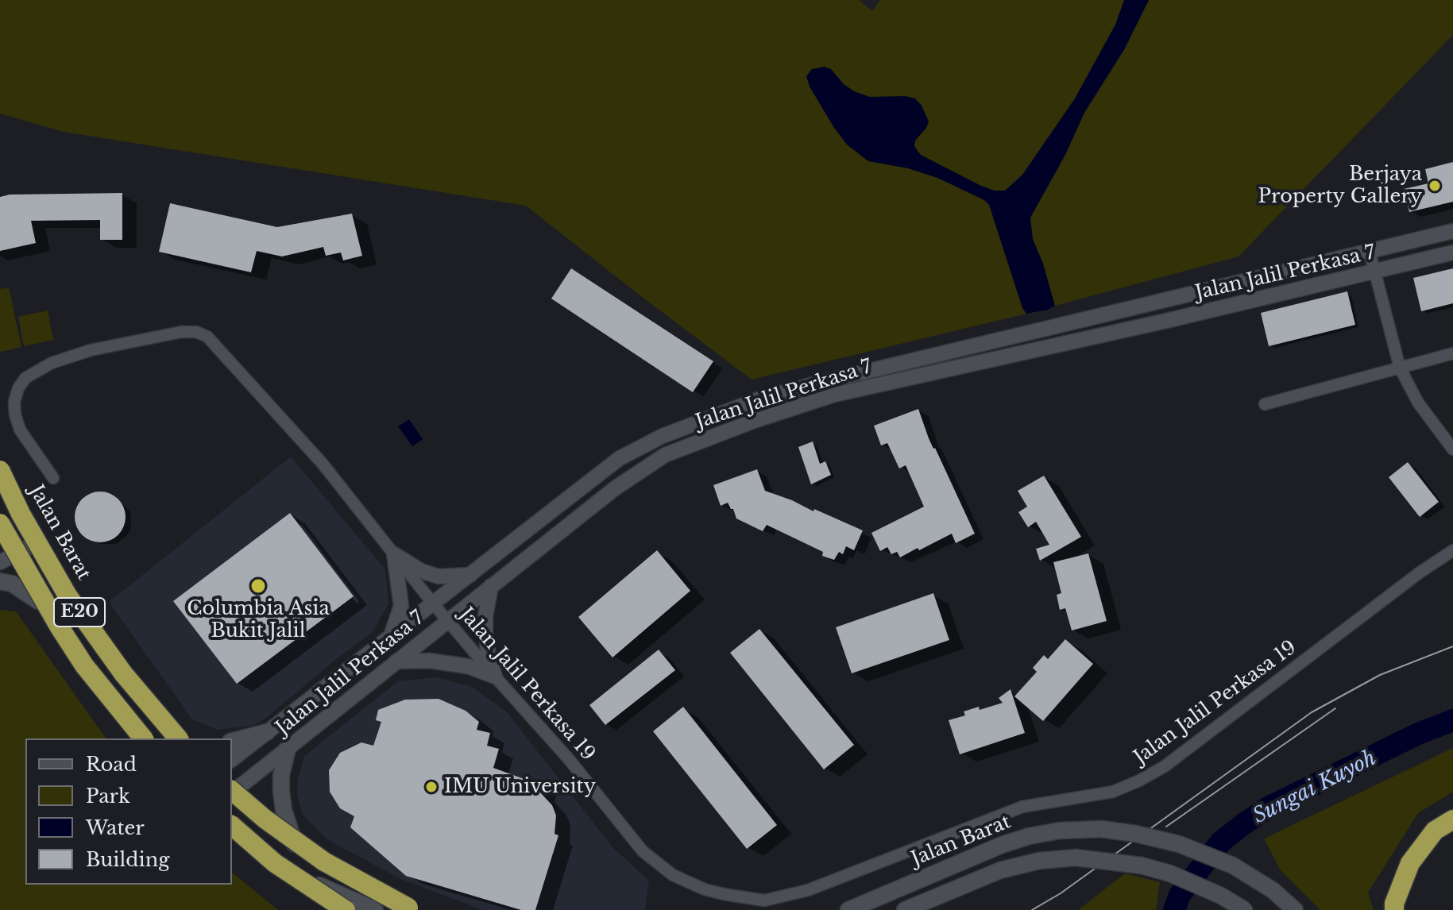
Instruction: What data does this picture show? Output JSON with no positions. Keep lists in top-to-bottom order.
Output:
{
  "streets": {
    "highway": ["E20"],
    "main road": ["Jalan Barat"],
    "street": ["Jalan Jalil Perkasa 7", "Jalan Jalil Perkasa 19"]
  },
  "crossings": [
    ["Jalan Jalil Perkasa 7", "Jalan Jalil Perkasa 19"]
  ],
  "water": ["Sungai Kuyoh"],
  "places": ["Berjaya Property Gallery", "Columbia Asia Bukit Jalil", "IMU University"],
  "legend": [
    "Road",
    "Park",
    "Water",
    "Building"
  ]
}
